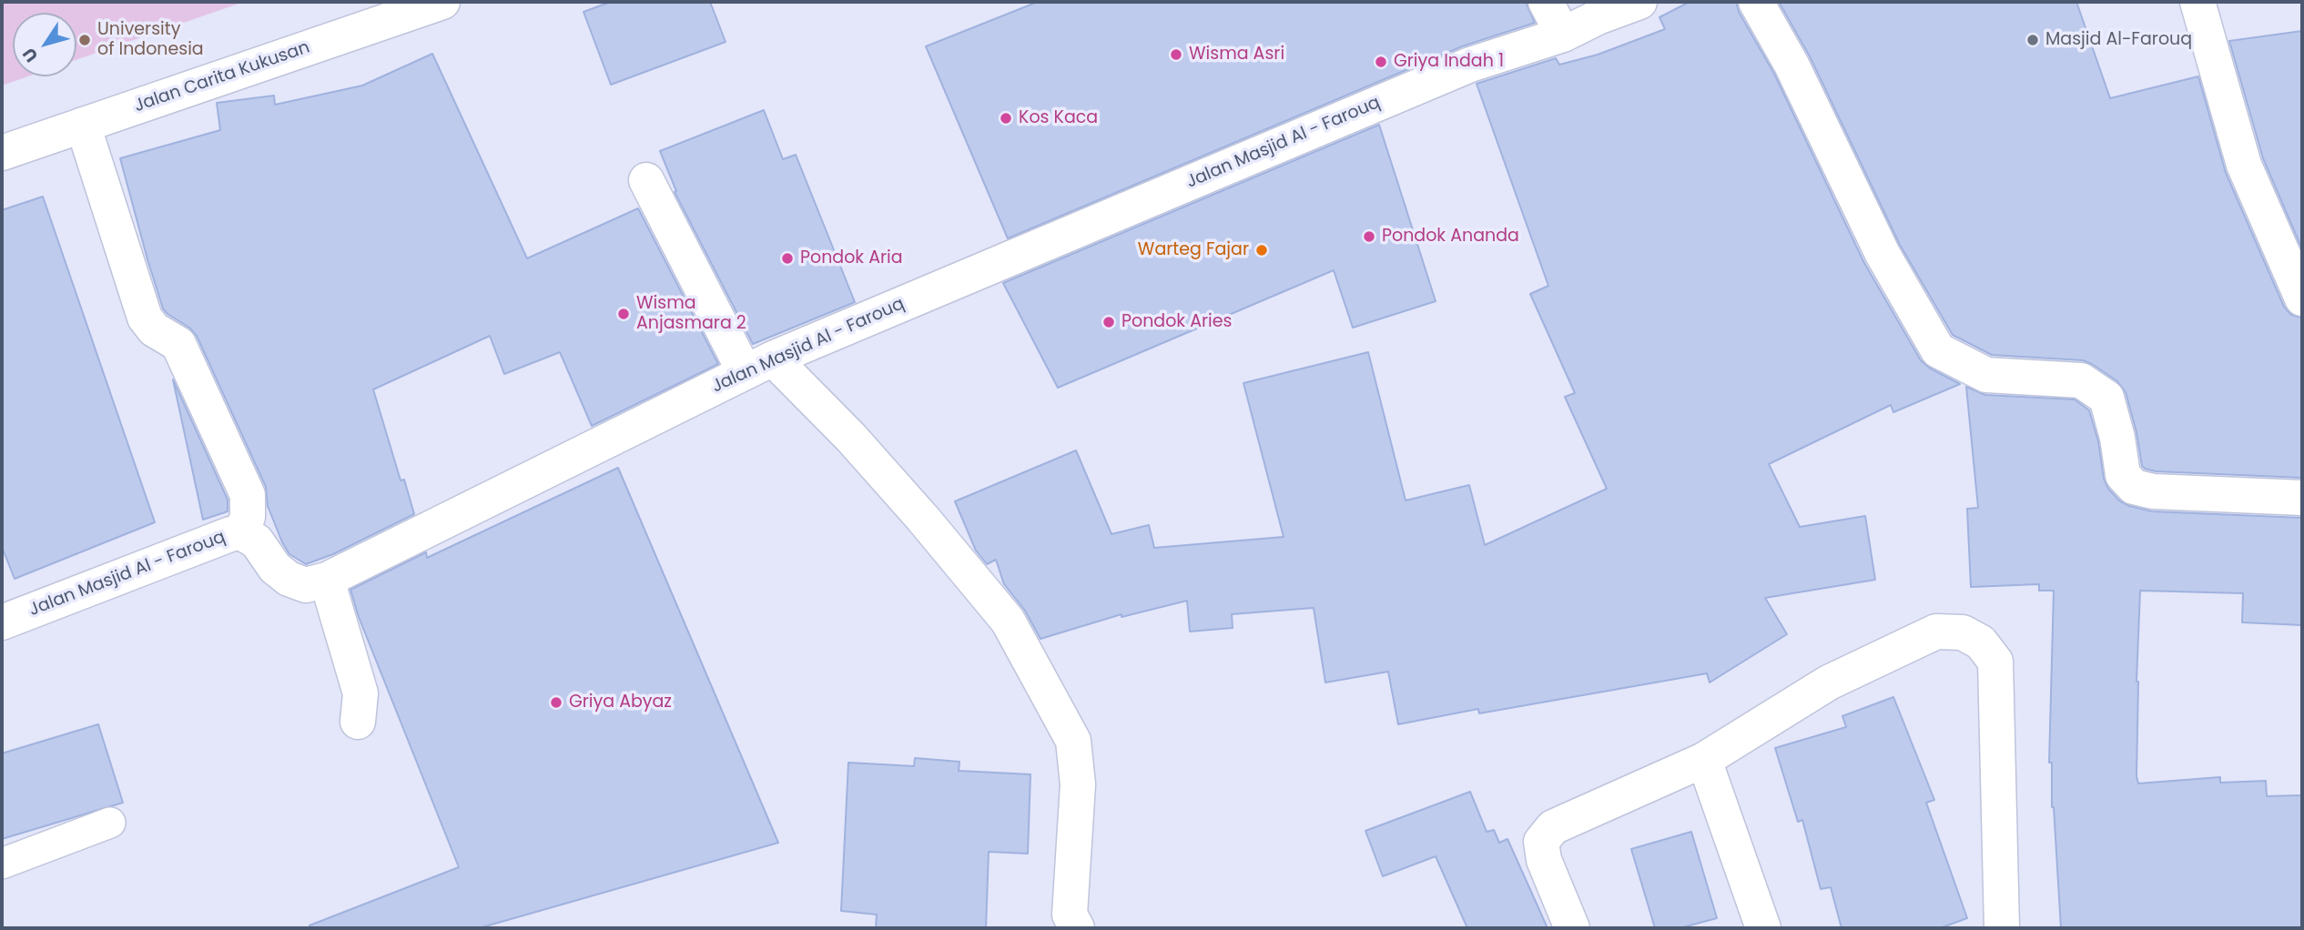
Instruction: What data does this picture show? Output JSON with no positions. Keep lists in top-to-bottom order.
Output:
{
  "streets": {
    "street": ["Jalan Carita Kukusan", "Jalan Masjid Al - Farouq"]
  },
  "places": [
    "University of Indonesia",
    "Masjid Al-Farouq",
    "Wisma Asri",
    "Griya Indah 1",
    "Kos Kaca",
    "Pondok Ananda",
    "Warteg Fajar",
    "Pondok Aria",
    "Wisma Anjasmara 2",
    "Pondok Aries",
    "Griya Abyaz"
  ],
  "north": "bottom left"
}
